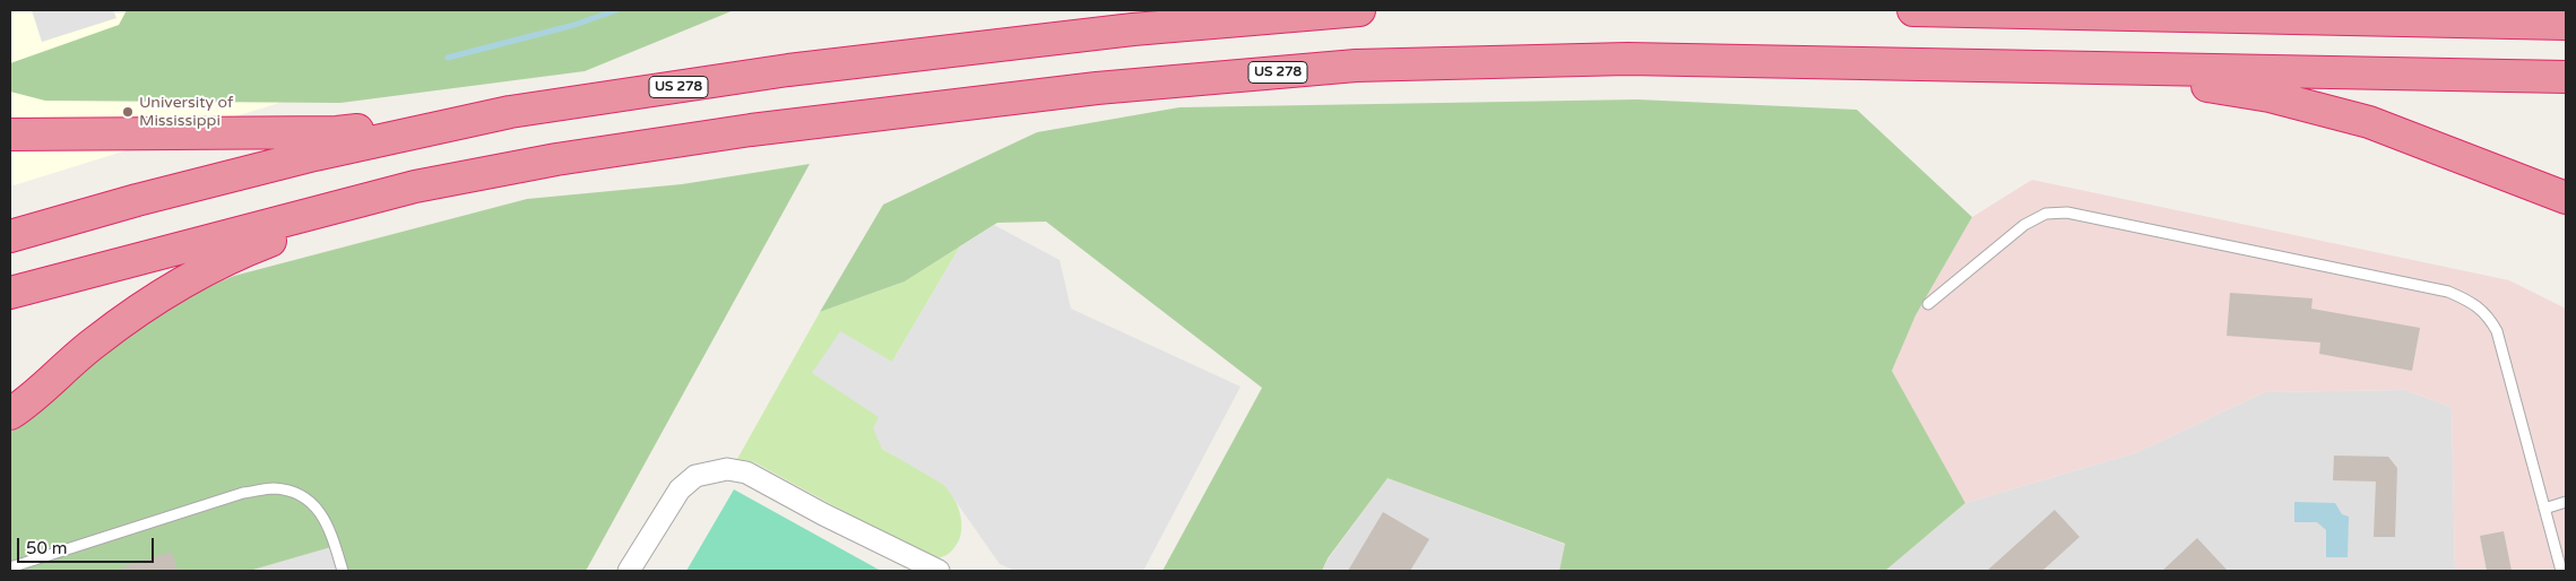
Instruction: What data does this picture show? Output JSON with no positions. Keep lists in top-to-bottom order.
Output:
{
  "streets": {
    "highway": ["US 278"]
  },
  "places": ["University of Mississippi"],
  "scale_bar": "50 m"
}
